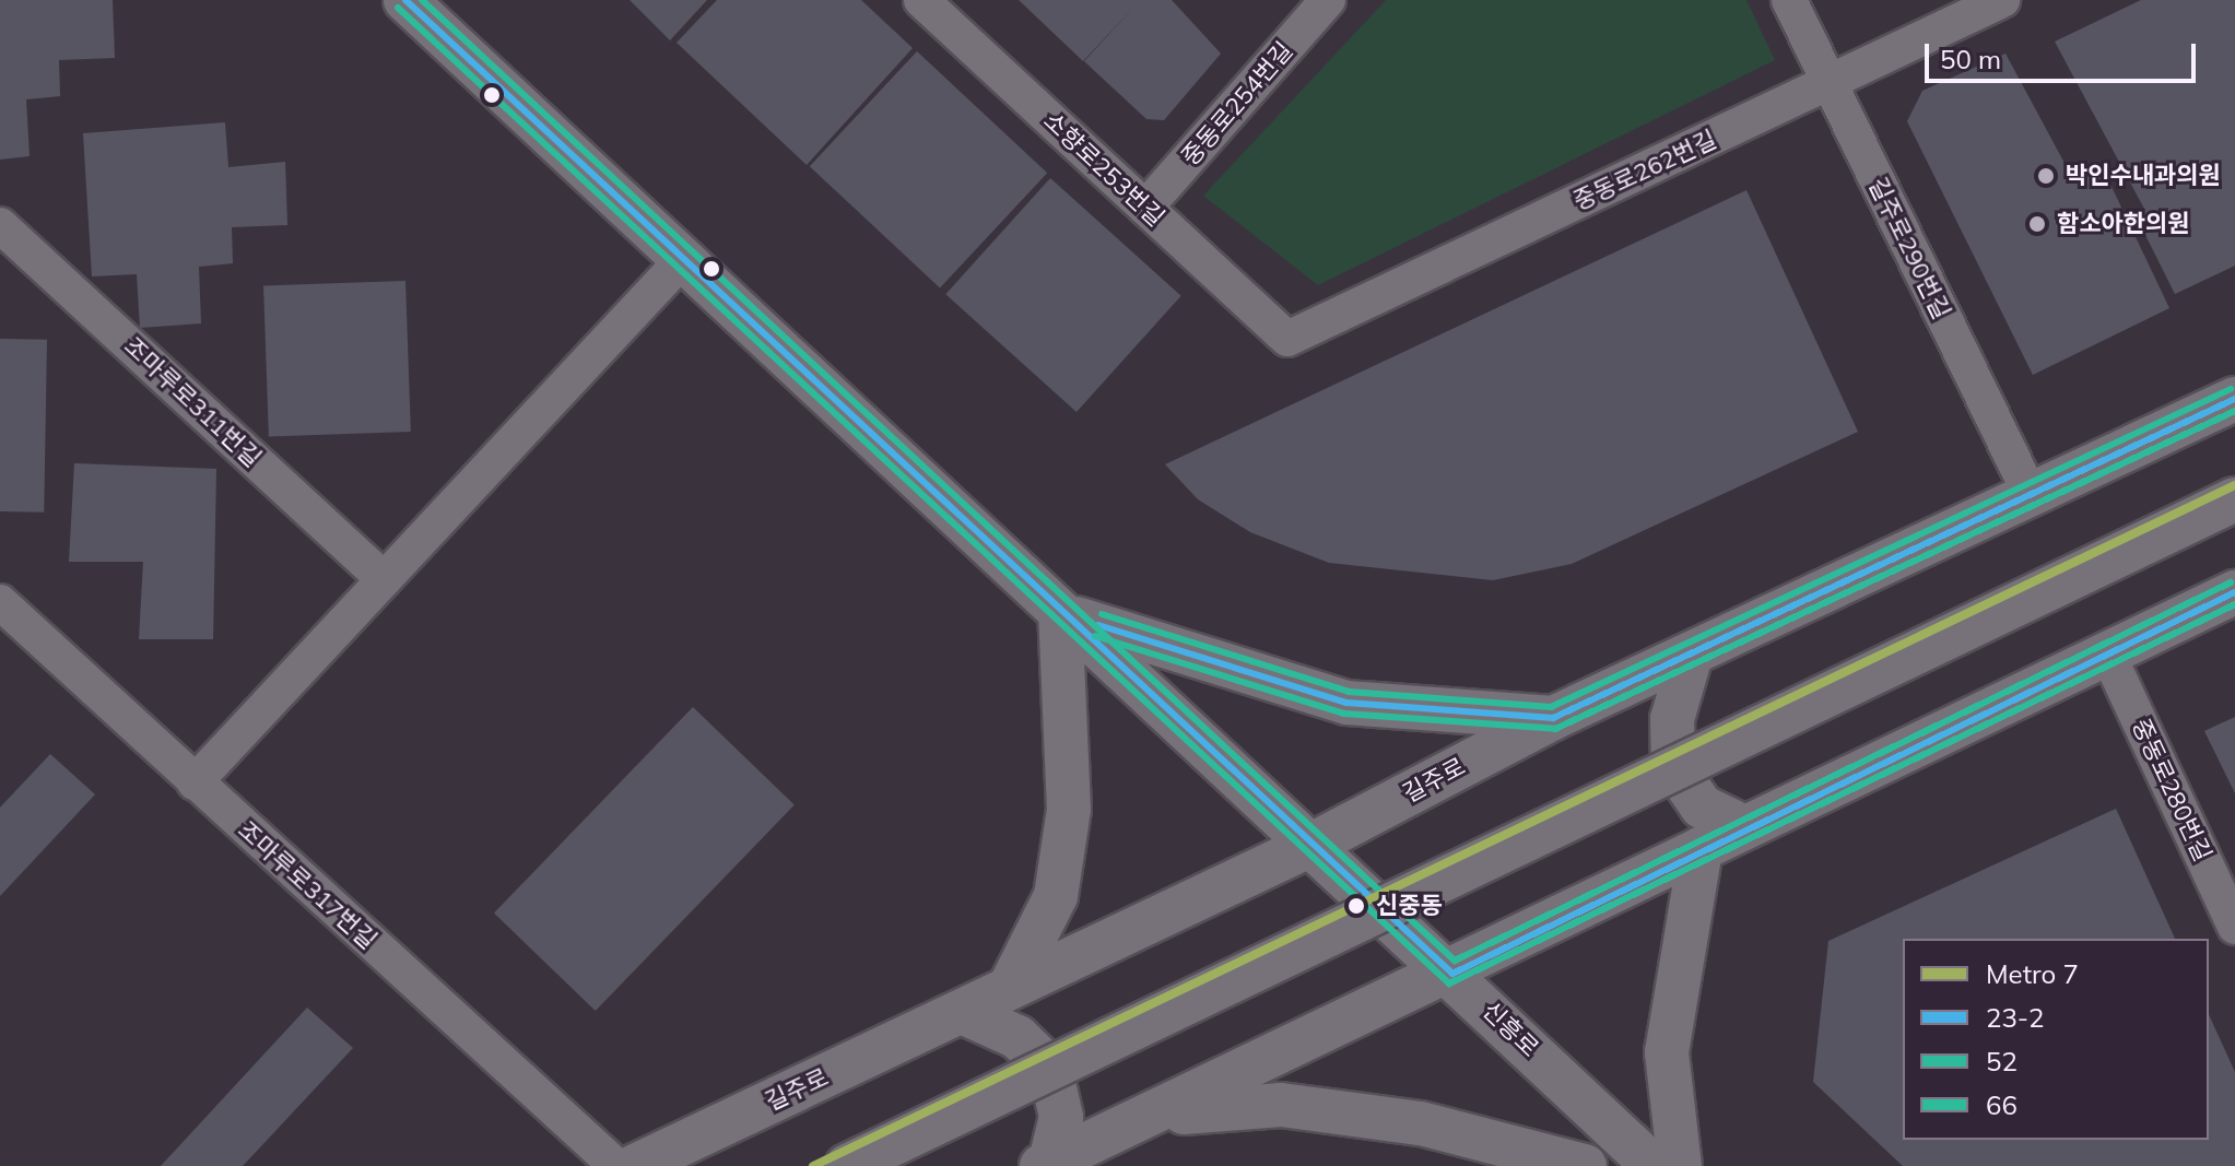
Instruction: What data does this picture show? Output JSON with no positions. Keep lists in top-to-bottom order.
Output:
{
  "streets": {
    "street": [
      "중동로254번길",
      "소향로253번길",
      "중동로262번길",
      "길주로290번길",
      "조마루로311번길",
      "길주로",
      "중동로280번길",
      "조마루로317번길",
      "신흥로"
    ]
  },
  "crossings": [
    ["중동로254번길", "소향로253번길"],
    ["소향로253번길", "중동로262번길"],
    ["중동로262번길", "길주로290번길"],
    ["길주로290번길", "길주로"],
    ["길주로", "신흥로"]
  ],
  "places": ["박인수내과의원", "함소아한의원", "신중동"],
  "lines": [
    "transit line 23-2",
    "transit line 66",
    "transit line 52",
    "metro line 7"
  ],
  "legend": [
    "Metro 7",
    "23-2",
    "52",
    "66"
  ],
  "scale_bar": "50 m"
}
